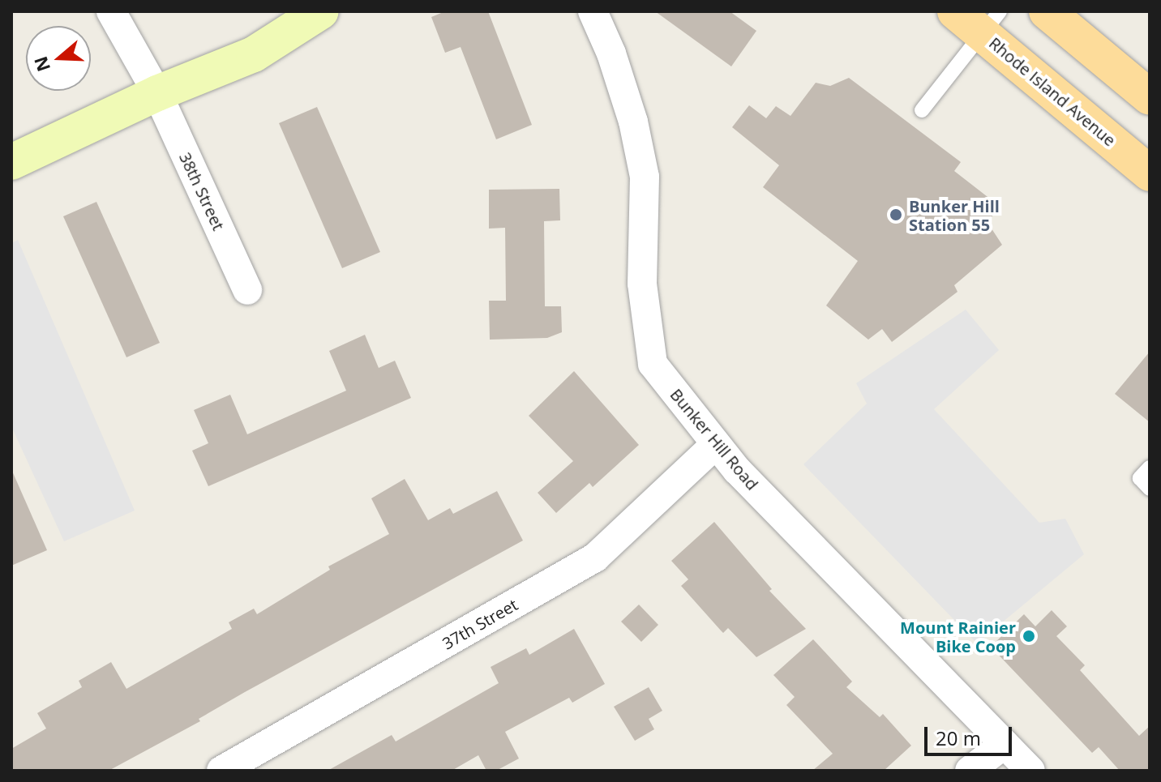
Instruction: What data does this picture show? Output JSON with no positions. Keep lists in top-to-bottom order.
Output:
{
  "streets": {
    "main road": ["Rhode Island Avenue"],
    "street": ["38th Street", "Bunker Hill Road", "37th Street"]
  },
  "crossings": [
    ["Bunker Hill Road", "37th Street"]
  ],
  "places": ["Bunker Hill Station 55", "Mount Rainier Bike Coop"],
  "scale_bar": "20 m",
  "north": "left"
}
